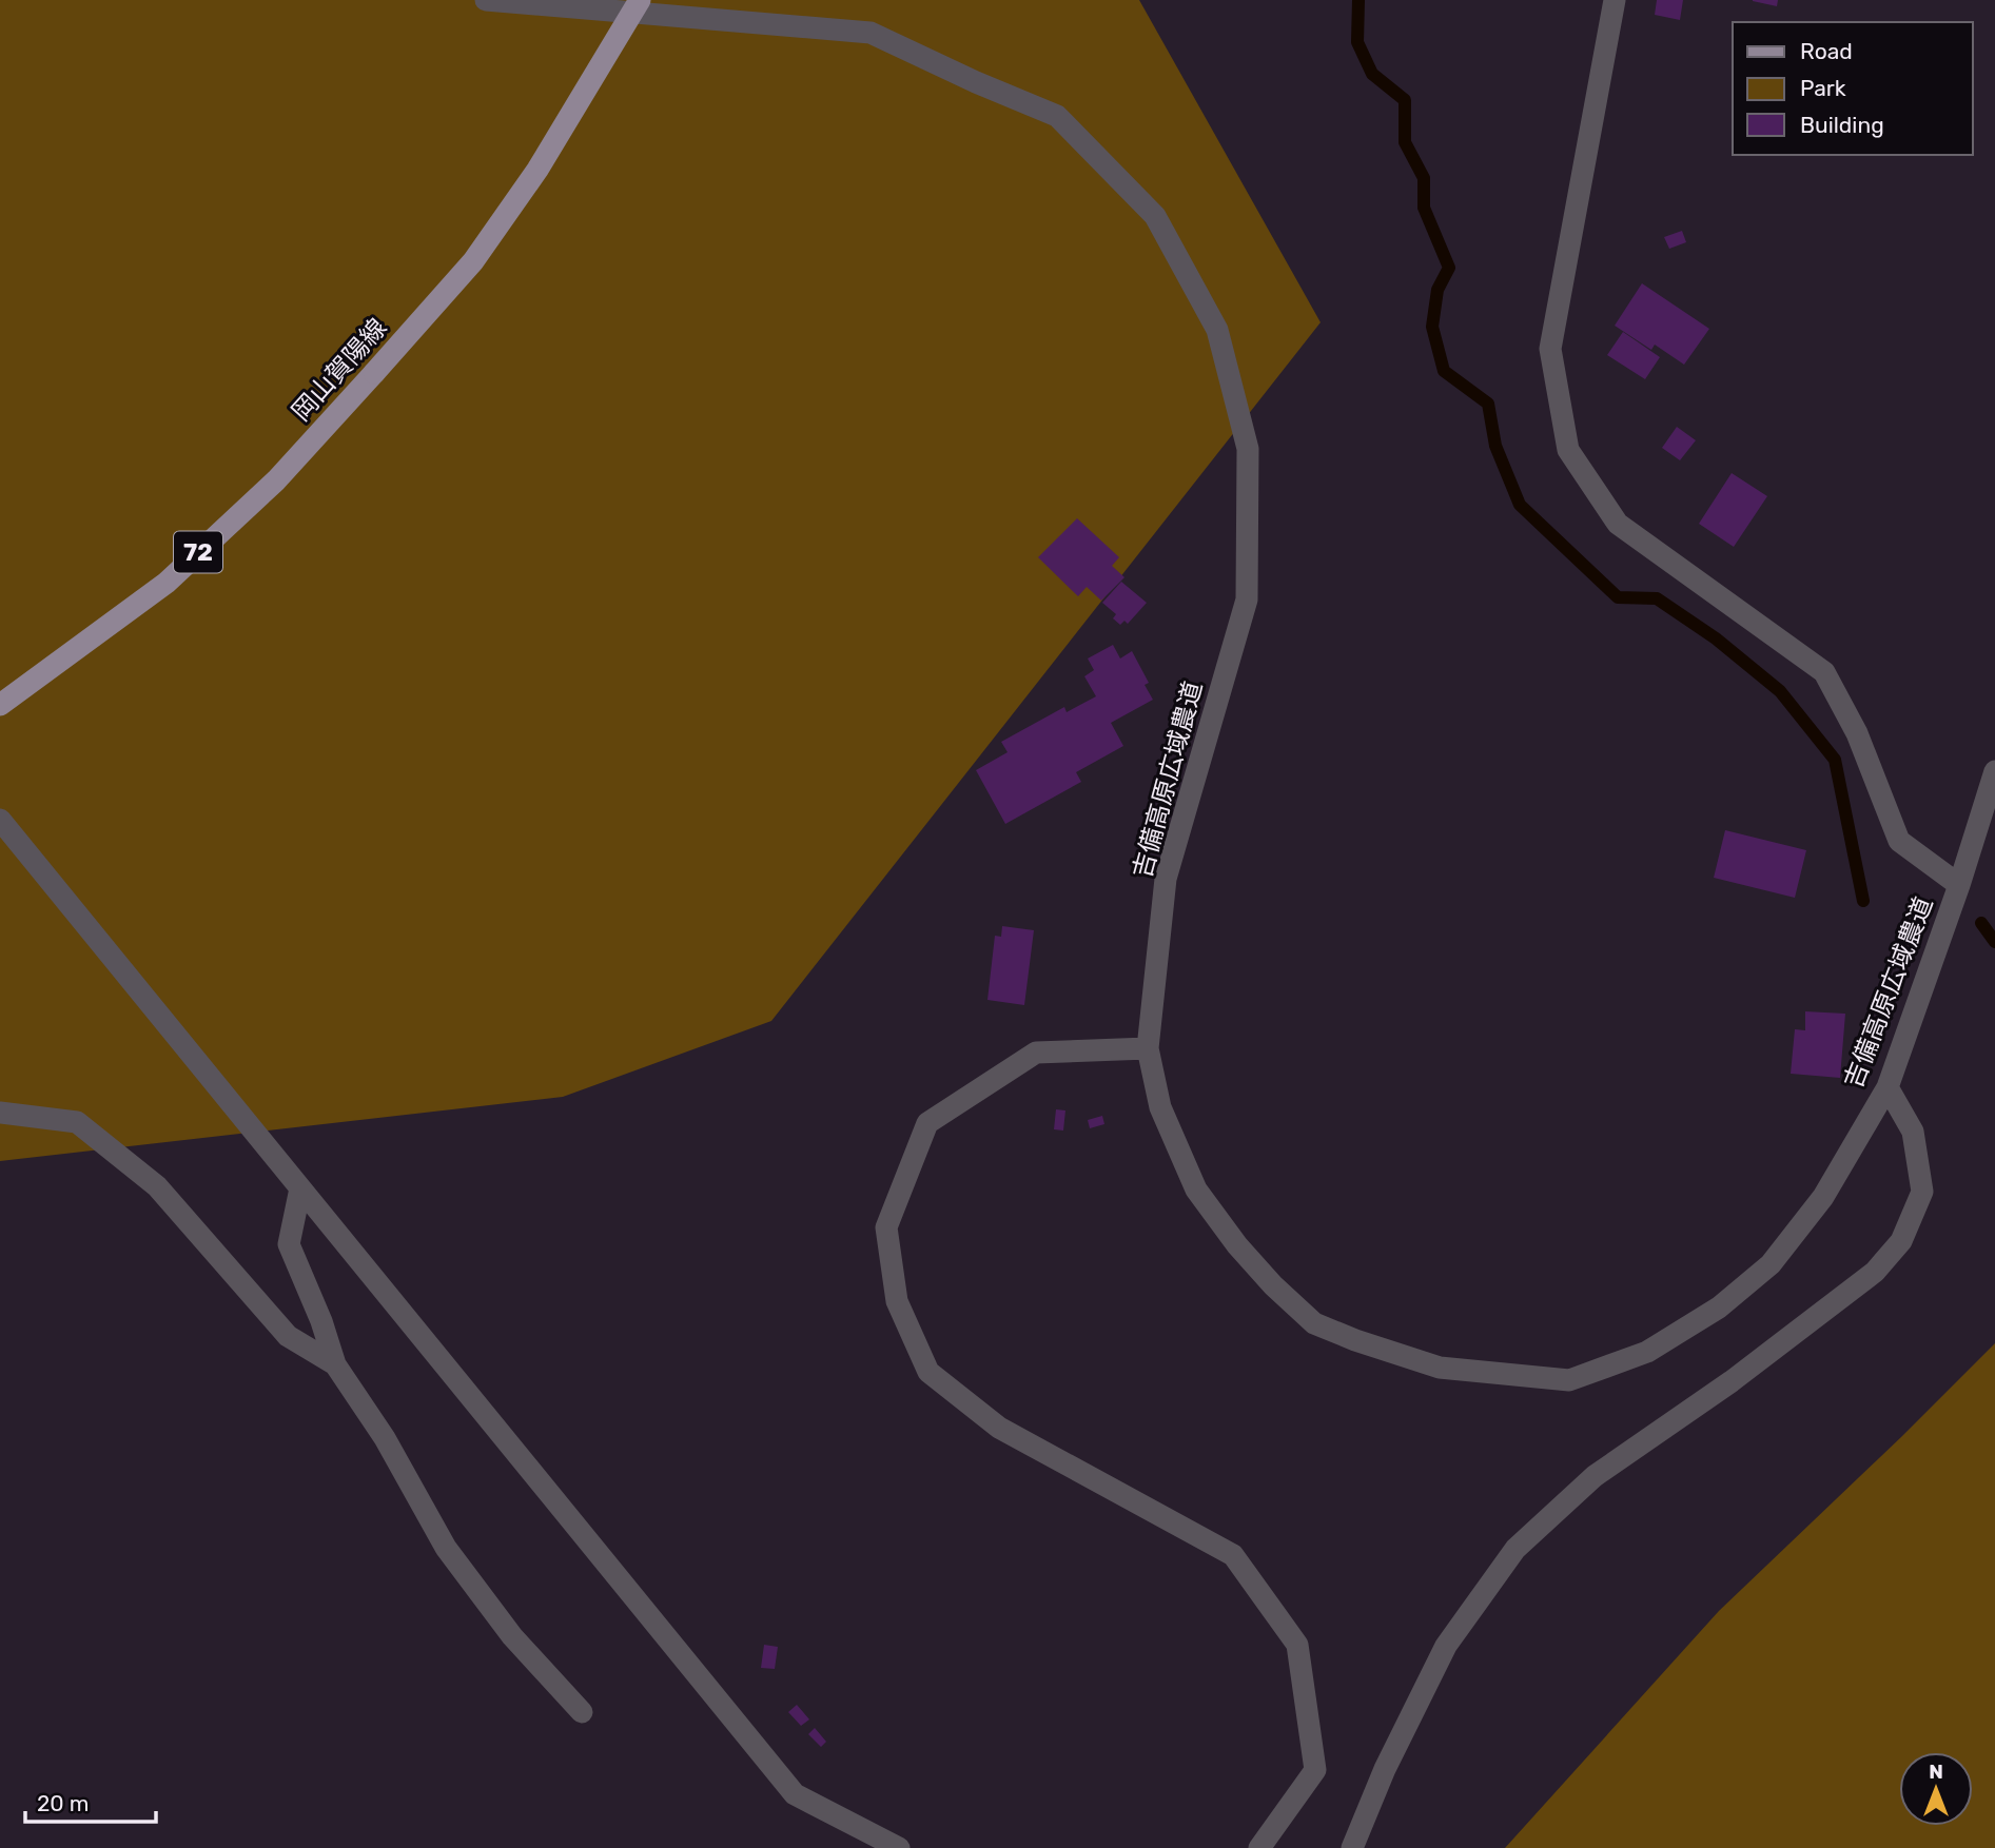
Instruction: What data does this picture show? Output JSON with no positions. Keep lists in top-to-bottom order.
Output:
{
  "streets": {
    "main road": ["岡山賀陽線", "72"],
    "street": ["吉備高原広域農道"]
  },
  "legend": ["Road", "Park", "Building"],
  "scale_bar": "20 m",
  "north": "top"
}
